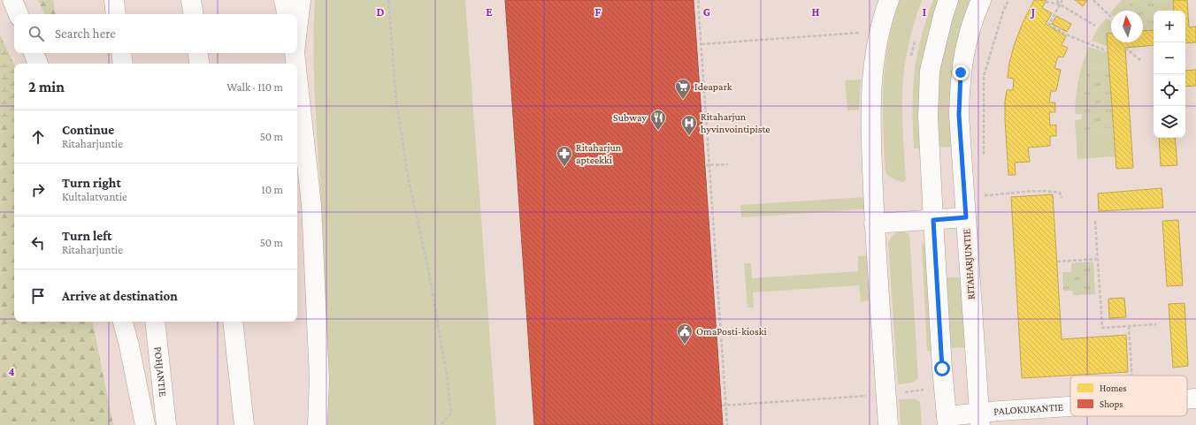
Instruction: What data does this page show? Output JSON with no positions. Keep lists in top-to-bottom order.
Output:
{
  "streets": {
    "main road": ["RITAHARJUNTIE", "POHJANTIE", "PALOKUKANTIE"]
  },
  "crossings": [
    ["RITAHARJUNTIE", "PALOKUKANTIE"]
  ],
  "places": {
    "supermarket": ["Ideapark"],
    "restaurant": ["Subway"],
    "hospital": ["Ritaharjun hyvinvointipiste"],
    "pharmacy": ["Ritaharjun apteekki"],
    "public building": ["OmaPosti-kioski"]
  },
  "legend": ["Homes", "Shops"],
  "north": "top",
  "page": {
    "map_buttons": ["+", "−"],
    "search": "Search here",
    "heading": ["2 min", "Walk · 110 m"],
    "list": [
      ["Continue", "Ritaharjuntie", "50 m"],
      ["Turn right", "Kultalatvantie", "10 m"],
      ["Turn left", "Ritaharjuntie", "50 m"],
      "Arrive at destination"
    ]
  },
  "grid": {
    "columns": [
      "D",
      "E",
      "F",
      "G",
      "H",
      "I",
      "J"
    ],
    "rows": ["4"]
  }
}
